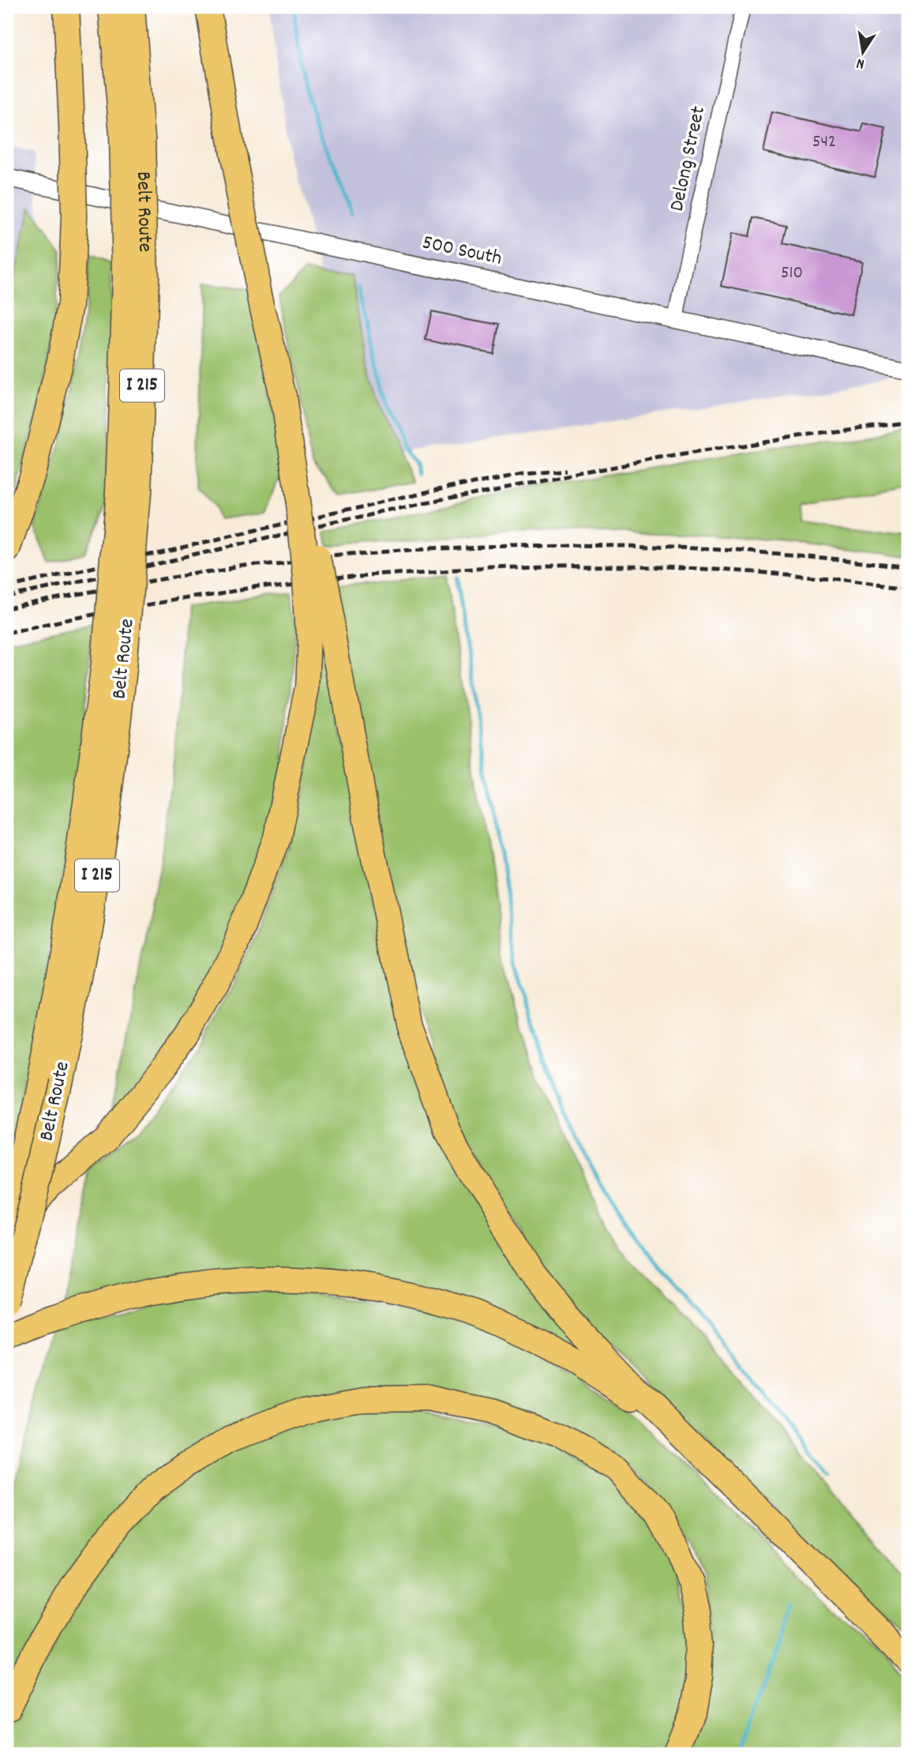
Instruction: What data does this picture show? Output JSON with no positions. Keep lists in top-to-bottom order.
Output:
{
  "streets": {
    "highway": ["Belt Route", "I 215"],
    "street": ["Delong Street", "500 South"]
  },
  "crossings": [
    ["Delong Street", "500 South"]
  ],
  "house_numbers": ["542", "510"],
  "north": "bottom"
}
